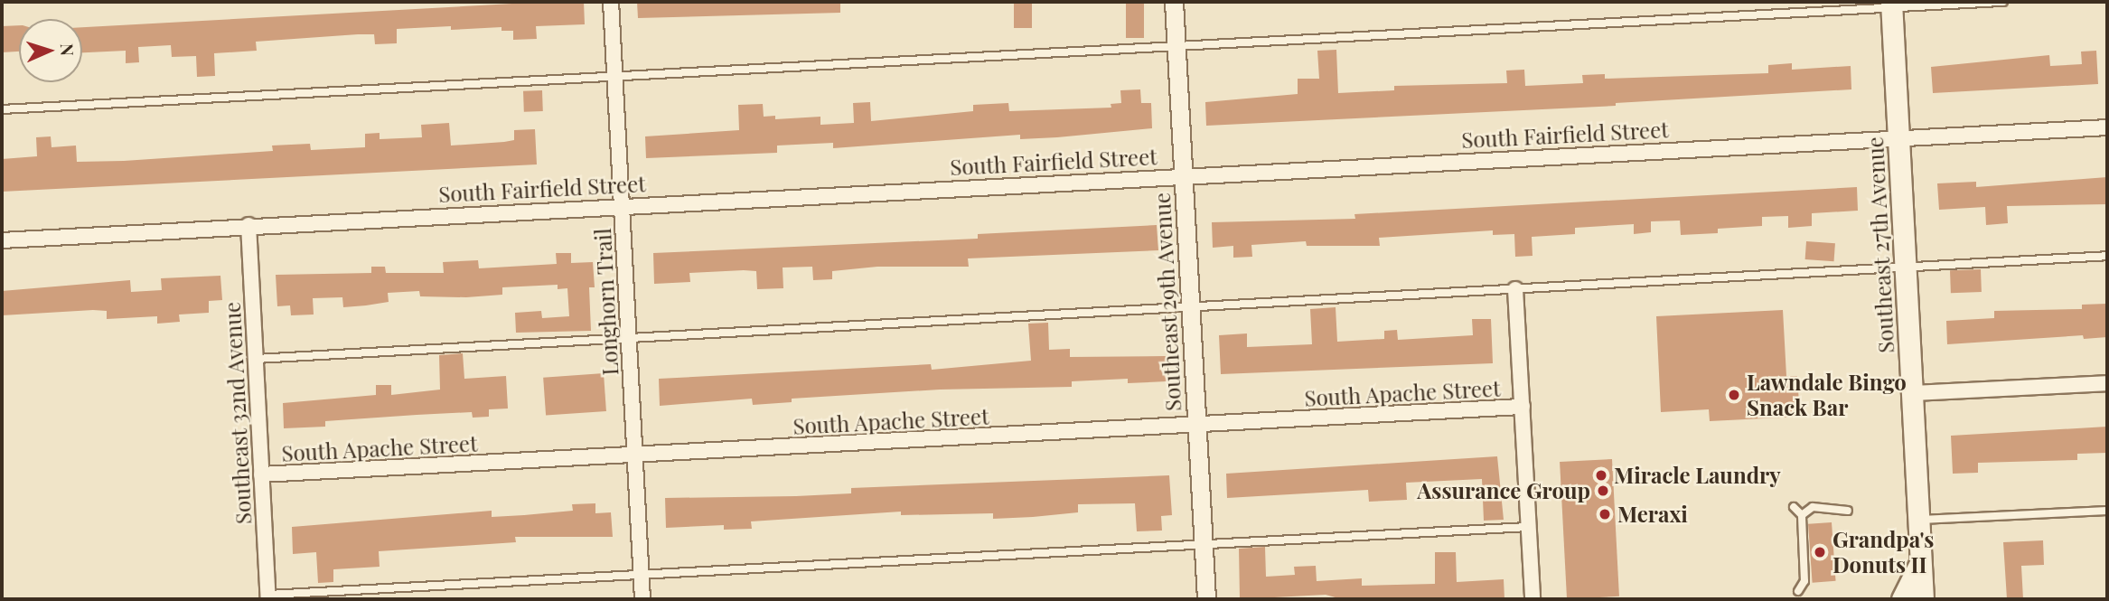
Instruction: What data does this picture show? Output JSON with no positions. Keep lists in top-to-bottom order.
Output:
{
  "streets": {
    "main road": ["Southeast 27th Avenue"],
    "street": [
      "South Fairfield Street",
      "Longhorn Trail",
      "Southeast 29th Avenue",
      "South Apache Street",
      "Southeast 32nd Avenue"
    ]
  },
  "crossings": [
    ["South Fairfield Street", "Southeast 27th Avenue"],
    ["South Fairfield Street", "Longhorn Trail"],
    ["South Fairfield Street", "Southeast 29th Avenue"],
    ["South Fairfield Street", "Southeast 32nd Avenue"],
    ["Longhorn Trail", "South Apache Street"],
    ["Southeast 29th Avenue", "South Apache Street"],
    ["South Apache Street", "Southeast 32nd Avenue"]
  ],
  "places": [
    "Lawndale Bingo Snack Bar",
    "Miracle Laundry",
    "Assurance Group",
    "Meraxi",
    "Grandpa's Donuts II"
  ],
  "north": "right"
}
